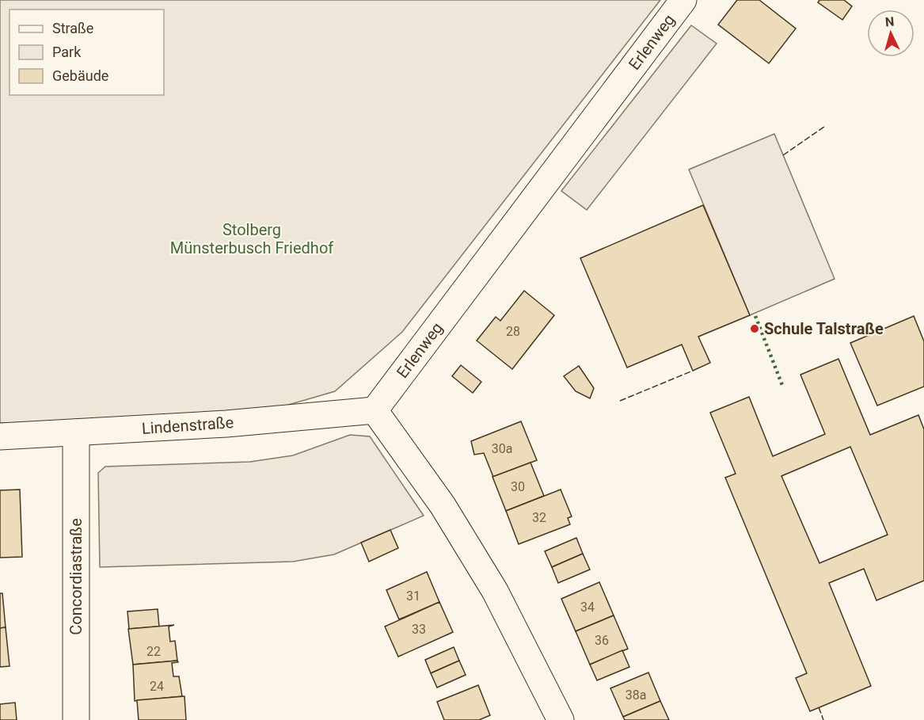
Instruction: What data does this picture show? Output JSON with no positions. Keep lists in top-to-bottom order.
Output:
{
  "streets": {
    "street": ["Erlenweg", "Lindenstraße", "Concordiastraße"]
  },
  "crossings": [
    ["Erlenweg", "Lindenstraße"],
    ["Lindenstraße", "Concordiastraße"]
  ],
  "parks": ["Stolberg Münsterbusch Friedhof"],
  "places": ["Schule Talstraße"],
  "house_numbers": [
    "28",
    "30a",
    "30",
    "32",
    "31",
    "34",
    "33",
    "36",
    "22",
    "24",
    "38a"
  ],
  "legend": ["Straße", "Park", "Gebäude"],
  "north": "top"
}
